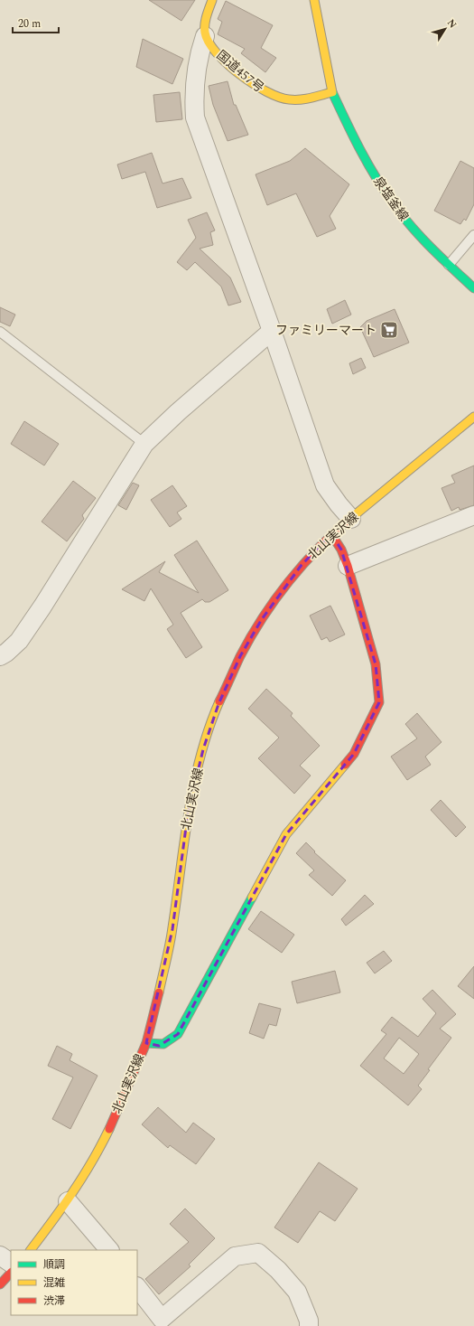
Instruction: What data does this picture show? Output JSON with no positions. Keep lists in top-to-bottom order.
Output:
{
  "streets": {
    "main road": ["国道457号", "泉塩釜線", "北山実沢線"]
  },
  "crossings": [
    ["国道457号", "泉塩釜線"]
  ],
  "places": {
    "supermarket": ["ファミリーマート"]
  },
  "legend": ["順調", "混雑", "渋滞"],
  "scale_bar": "20 m",
  "north": "top right"
}
